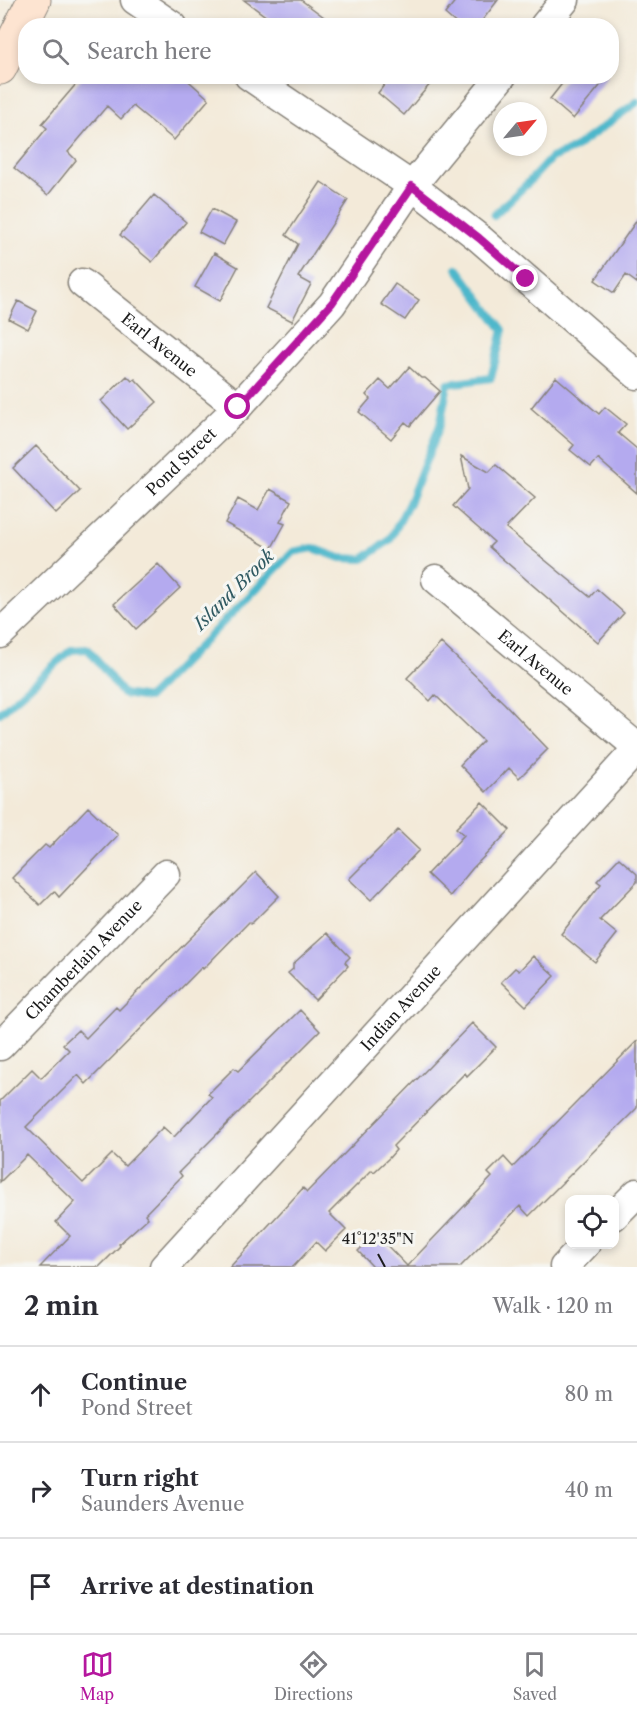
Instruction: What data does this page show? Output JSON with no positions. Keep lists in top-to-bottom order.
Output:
{
  "streets": {
    "street": [
      "Earl Avenue",
      "Pond Street",
      "Chamberlain Avenue",
      "Indian Avenue"
    ]
  },
  "crossings": [
    ["Earl Avenue", "Pond Street"],
    ["Earl Avenue", "Indian Avenue"]
  ],
  "water": ["Island Brook"],
  "north": "top right",
  "page": {
    "search": "Search here",
    "heading": ["2 min", "Walk · 120 m"],
    "list": [
      ["Continue", "Pond Street", "80 m"],
      ["Turn right", "Saunders Avenue", "40 m"],
      "Arrive at destination"
    ],
    "nav": ["Map", "Directions", "Saved"]
  },
  "coordinates": ["41°12'35\"N"]
}
